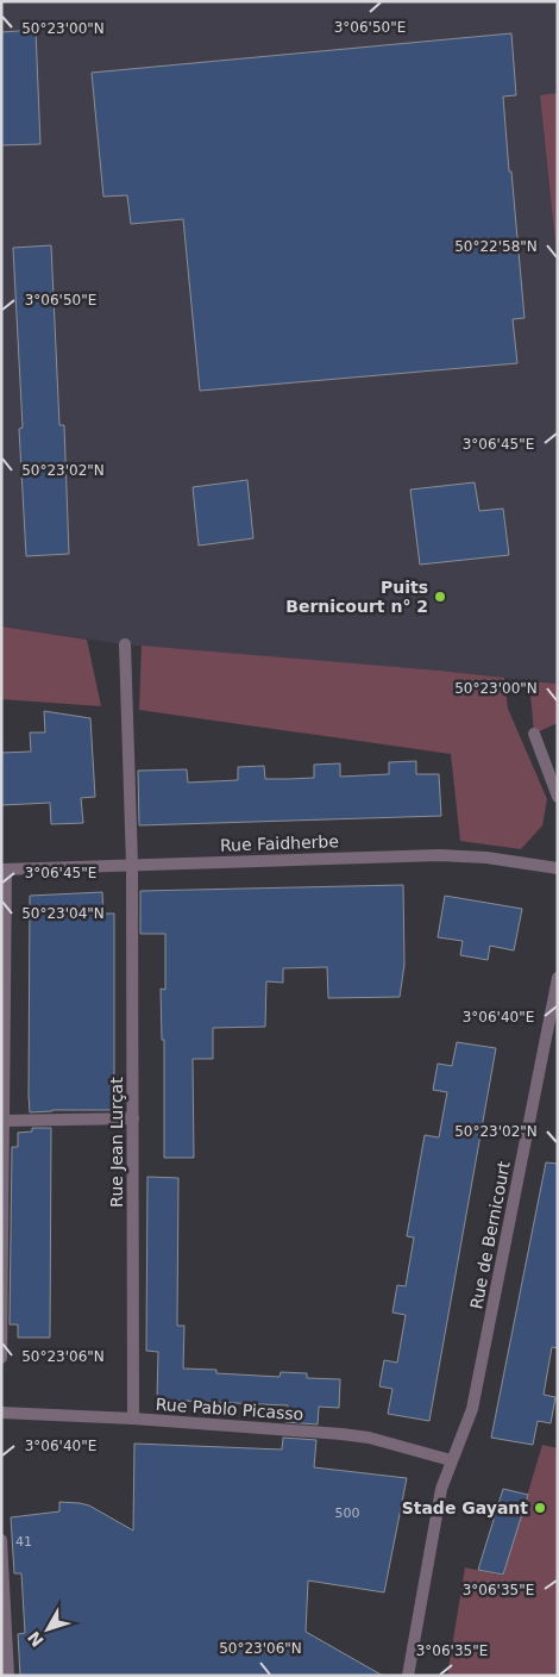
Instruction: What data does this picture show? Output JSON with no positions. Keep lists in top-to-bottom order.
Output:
{
  "streets": {
    "street": [
      "Rue Faidherbe",
      "Rue Jean Lurçat",
      "Rue de Bernicourt",
      "Rue Pablo Picasso"
    ]
  },
  "crossings": [
    ["Rue Faidherbe", "Rue Jean Lurçat"],
    ["Rue Jean Lurçat", "Rue Pablo Picasso"],
    ["Rue de Bernicourt", "Rue Pablo Picasso"]
  ],
  "places": ["Puits Bernicourt n° 2", "Stade Gayant"],
  "house_numbers": ["500", "41"],
  "north": "bottom left",
  "coordinates": [
    "3°06'50\"E",
    "50°23'00\"N",
    "50°22'58\"N",
    "3°06'45\"E",
    "50°23'02\"N",
    "50°23'04\"N",
    "3°06'40\"E",
    "50°23'06\"N",
    "3°06'35\"E"
  ]
}
